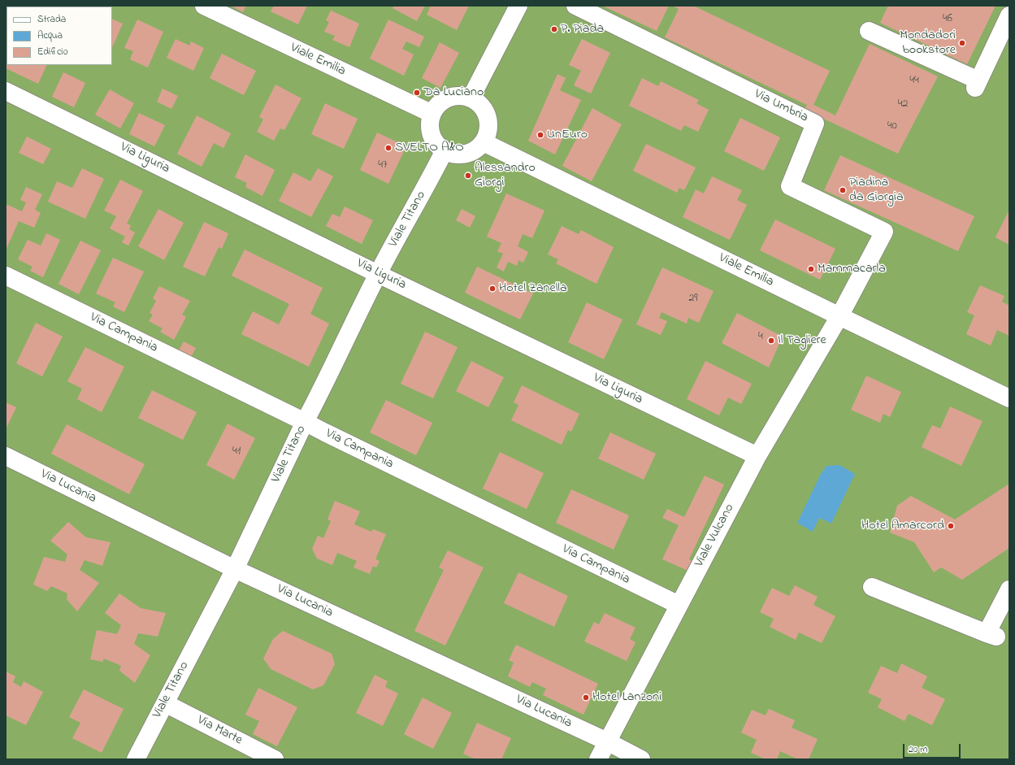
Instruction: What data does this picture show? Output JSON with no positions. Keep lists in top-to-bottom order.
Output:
{
  "streets": {
    "street": [
      "Viale Emilia",
      "Via Umbria",
      "Via Liguria",
      "Viale Titano",
      "Via Campania",
      "Via Lucania",
      "Viale Vulcano",
      "Via Marte"
    ]
  },
  "crossings": [
    ["Viale Emilia", "Via Umbria"],
    ["Viale Emilia", "Viale Titano"],
    ["Viale Emilia", "Viale Vulcano"],
    ["Via Umbria", "Viale Vulcano"],
    ["Via Liguria", "Viale Titano"],
    ["Via Liguria", "Viale Vulcano"],
    ["Viale Titano", "Via Campania"],
    ["Viale Titano", "Via Lucania"],
    ["Viale Titano", "Via Marte"],
    ["Via Campania", "Viale Vulcano"],
    ["Via Lucania", "Viale Vulcano"]
  ],
  "places": [
    "P. Piada",
    "Mondadori bookstore",
    "Da Luciano",
    "UnEuro",
    "SVELTO A&O",
    "Alessandro Giorgi",
    "Piadina da Giorgia",
    "Mammacarla",
    "Hotel Zanella",
    "Il Tagliere",
    "Hotel Amarcord",
    "Hotel Lanzoni"
  ],
  "house_numbers": [
    "46",
    "44",
    "42",
    "40",
    "47",
    "29",
    "4",
    "41"
  ],
  "legend": ["Strada", "Acqua", "Edificio"],
  "scale_bar": "20 m"
}
